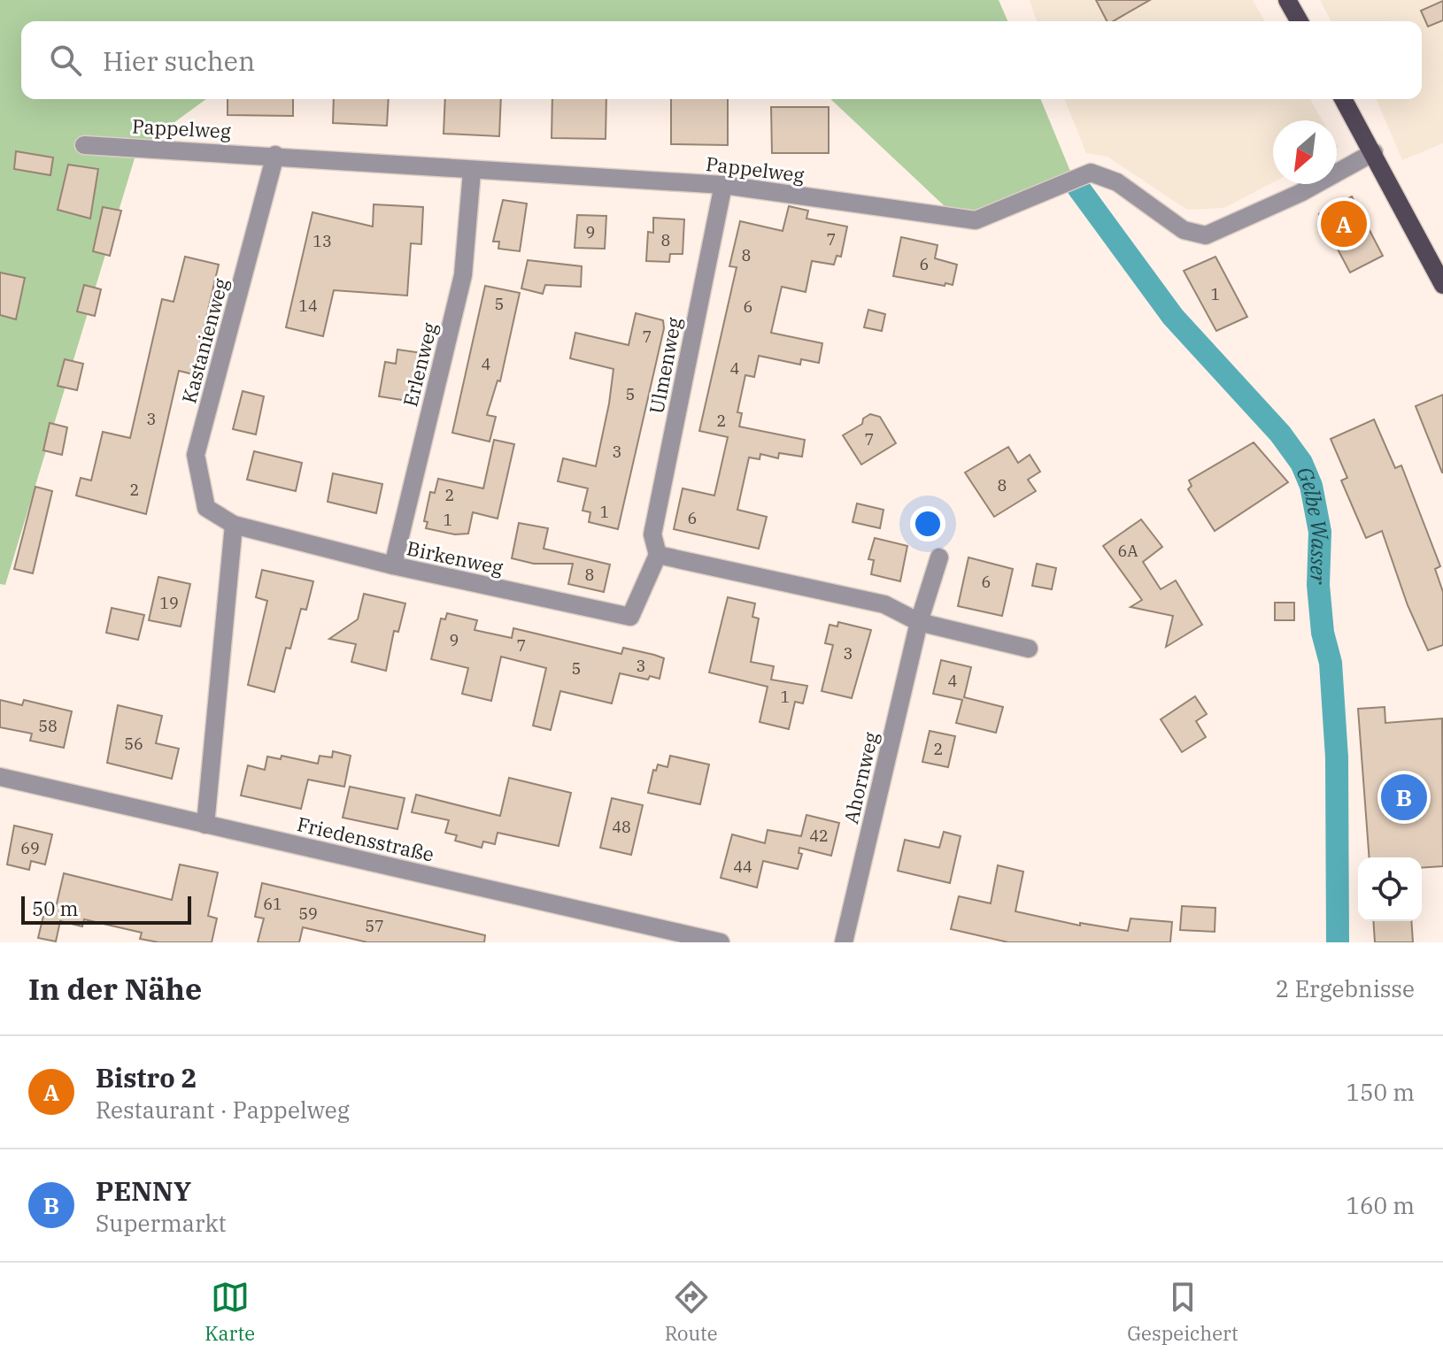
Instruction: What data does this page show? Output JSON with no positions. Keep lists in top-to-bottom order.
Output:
{
  "streets": {
    "street": [
      "Pappelweg",
      "Kastanienweg",
      "Erlenweg",
      "Ulmenweg",
      "Birkenweg",
      "Ahornweg",
      "Friedensstraße"
    ]
  },
  "crossings": [
    ["Pappelweg", "Kastanienweg"],
    ["Pappelweg", "Erlenweg"],
    ["Pappelweg", "Ulmenweg"],
    ["Kastanienweg", "Birkenweg"],
    ["Erlenweg", "Birkenweg"],
    ["Ulmenweg", "Birkenweg"]
  ],
  "water": ["Gelbe Wasser"],
  "house_numbers": [
    "9",
    "7",
    "8",
    "13",
    "8",
    "6",
    "1",
    "5",
    "14",
    "6",
    "7",
    "4",
    "4",
    "5",
    "3",
    "2",
    "7",
    "3",
    "8",
    "2",
    "2",
    "1",
    "6",
    "1",
    "6A",
    "8",
    "6",
    "19",
    "9",
    "7",
    "3",
    "3",
    "5",
    "4",
    "1",
    "58",
    "56",
    "2",
    "48",
    "42",
    "69",
    "44",
    "61",
    "59",
    "57"
  ],
  "scale_bar": "50 m",
  "north": "bottom left",
  "page": {
    "search": "Hier suchen",
    "pins": ["A", "B"],
    "scale": "50 m",
    "heading": ["In der Nähe", "2 Ergebnisse"],
    "list": [
      {
        "mark": "A",
        "name": "Bistro 2",
        "note": "Restaurant · Pappelweg",
        "value": "150 m"
      },
      {
        "mark": "B",
        "name": "PENNY",
        "note": "Supermarkt",
        "value": "160 m"
      }
    ],
    "nav": ["Karte", "Route", "Gespeichert"]
  }
}
